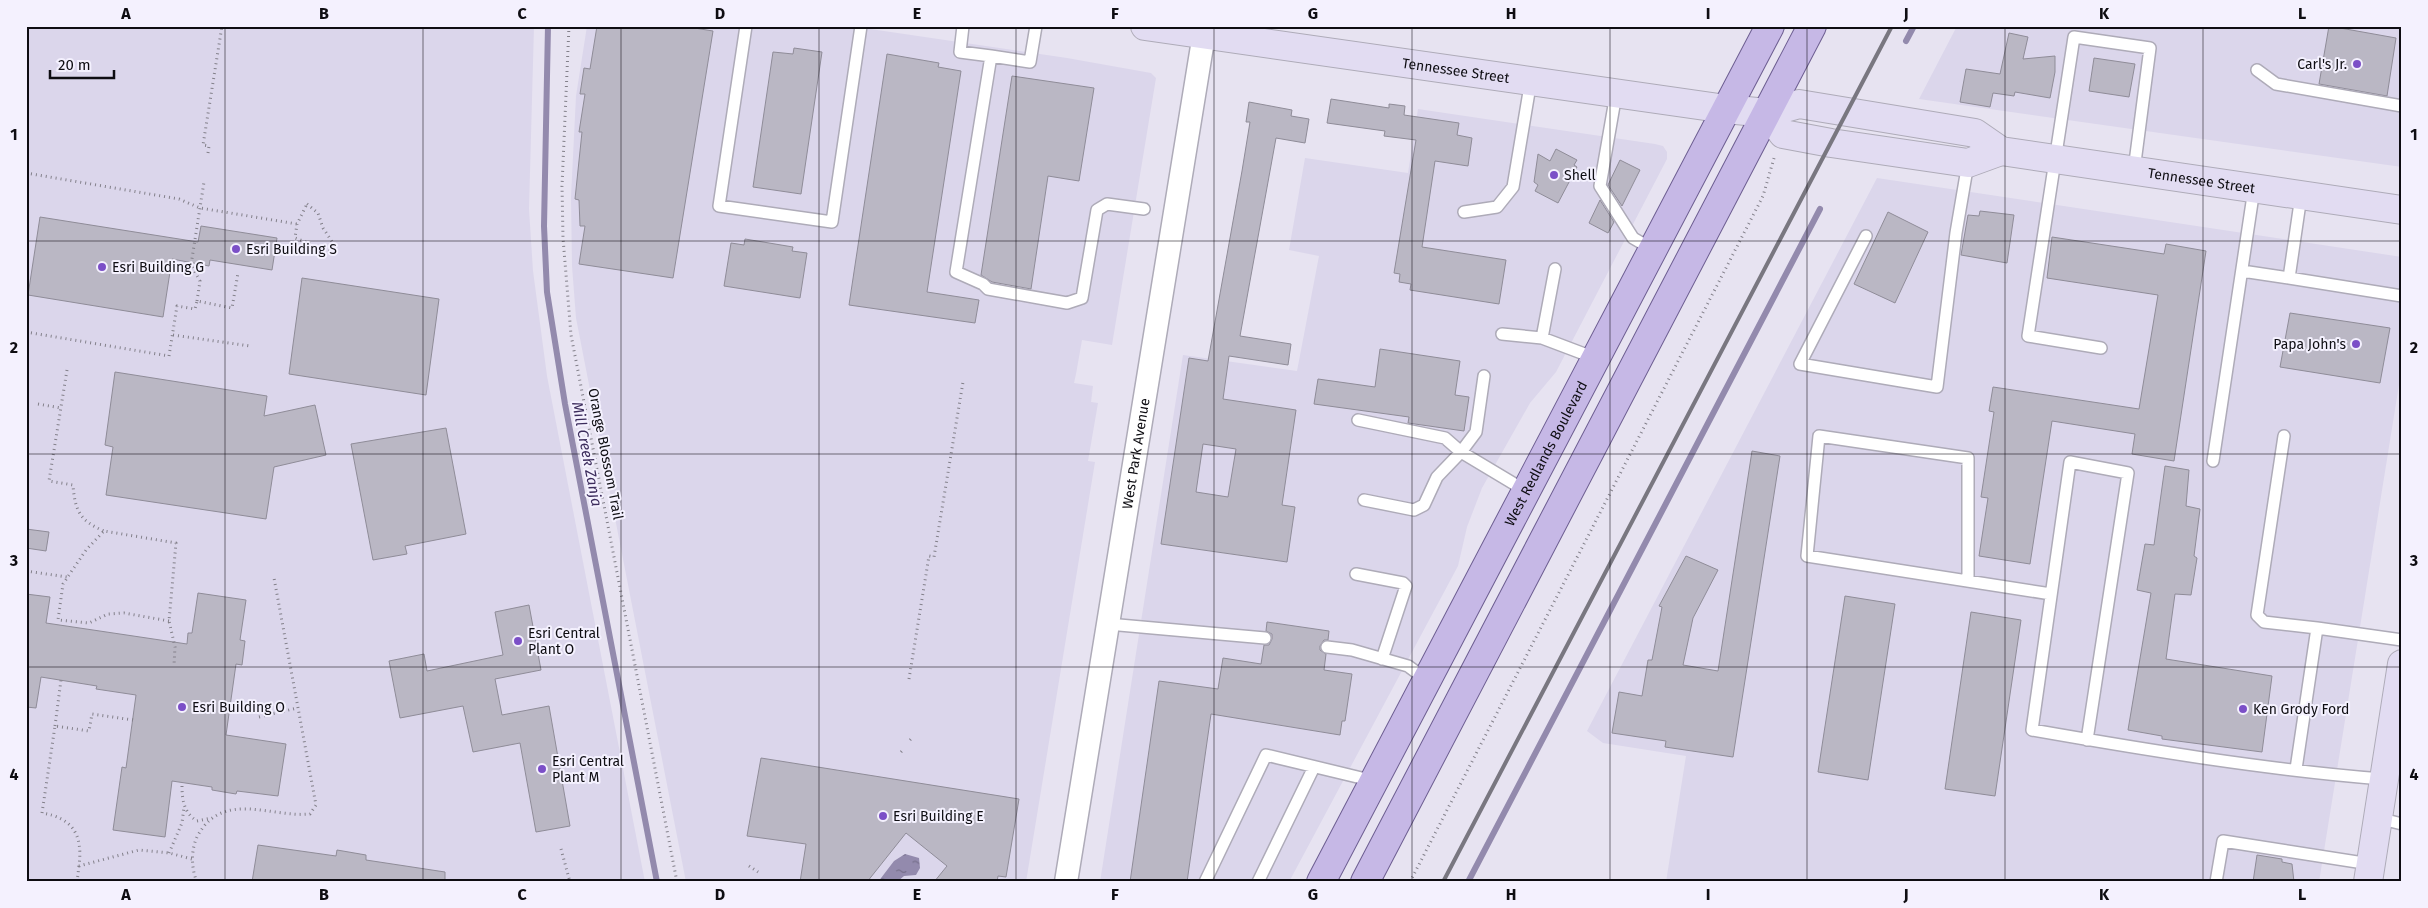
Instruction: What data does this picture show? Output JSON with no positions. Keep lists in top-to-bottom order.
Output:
{
  "streets": {
    "main road": ["Tennessee Street", "West Redlands Boulevard"],
    "street": ["West Park Avenue"],
    "path": ["Orange Blossom Trail"]
  },
  "crossings": [
    ["Tennessee Street", "West Park Avenue"],
    ["Tennessee Street", "West Redlands Boulevard"]
  ],
  "water": ["Mill Creek Zanja"],
  "places": [
    "Carl's Jr.",
    "Shell",
    "Esri Building S",
    "Esri Building G",
    "Papa John's",
    "Esri Central Plant O",
    "Esri Building O",
    "Ken Grody Ford",
    "Esri Central Plant M",
    "Esri Building E"
  ],
  "scale_bar": "20 m",
  "grid": {
    "columns": [
      "A",
      "B",
      "C",
      "D",
      "E",
      "F",
      "G",
      "H",
      "I",
      "J",
      "K",
      "L"
    ],
    "rows": [
      "1",
      "2",
      "3",
      "4"
    ]
  }
}
